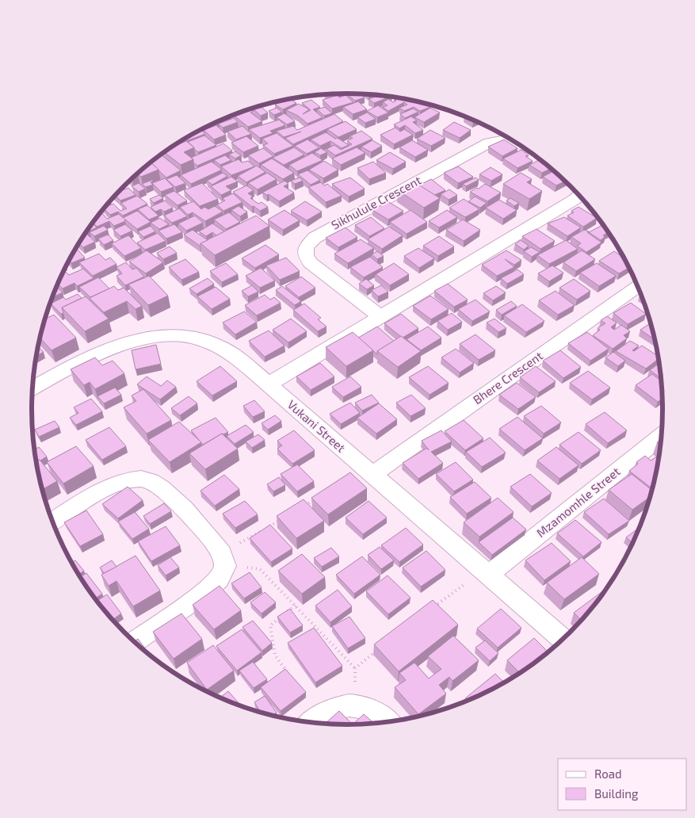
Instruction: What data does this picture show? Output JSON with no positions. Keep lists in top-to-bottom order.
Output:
{
  "streets": {
    "street": [
      "Sikhulule Crescent",
      "Bhere Crescent",
      "Vukani Street",
      "Mzamomhle Street"
    ]
  },
  "crossings": [
    ["Bhere Crescent", "Vukani Street"],
    ["Vukani Street", "Mzamomhle Street"]
  ],
  "legend": ["Road", "Building"]
}
